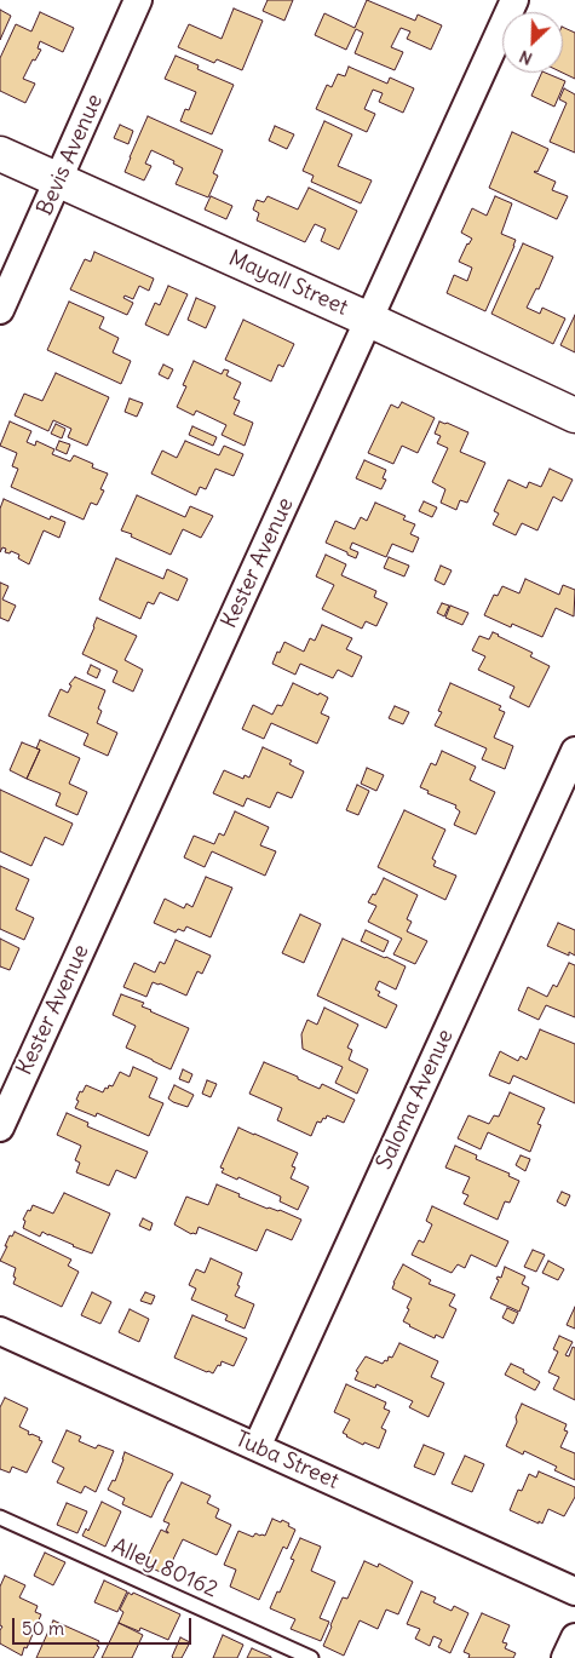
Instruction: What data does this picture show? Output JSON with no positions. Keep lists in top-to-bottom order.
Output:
{
  "streets": {
    "street": [
      "Bevis Avenue",
      "Mayall Street",
      "Kester Avenue",
      "Saloma Avenue",
      "Tuba Street"
    ],
    "lane": ["Alley 80162"]
  },
  "crossings": [
    ["Bevis Avenue", "Mayall Street"],
    ["Mayall Street", "Kester Avenue"],
    ["Saloma Avenue", "Tuba Street"]
  ],
  "scale_bar": "50 m",
  "north": "bottom left"
}
